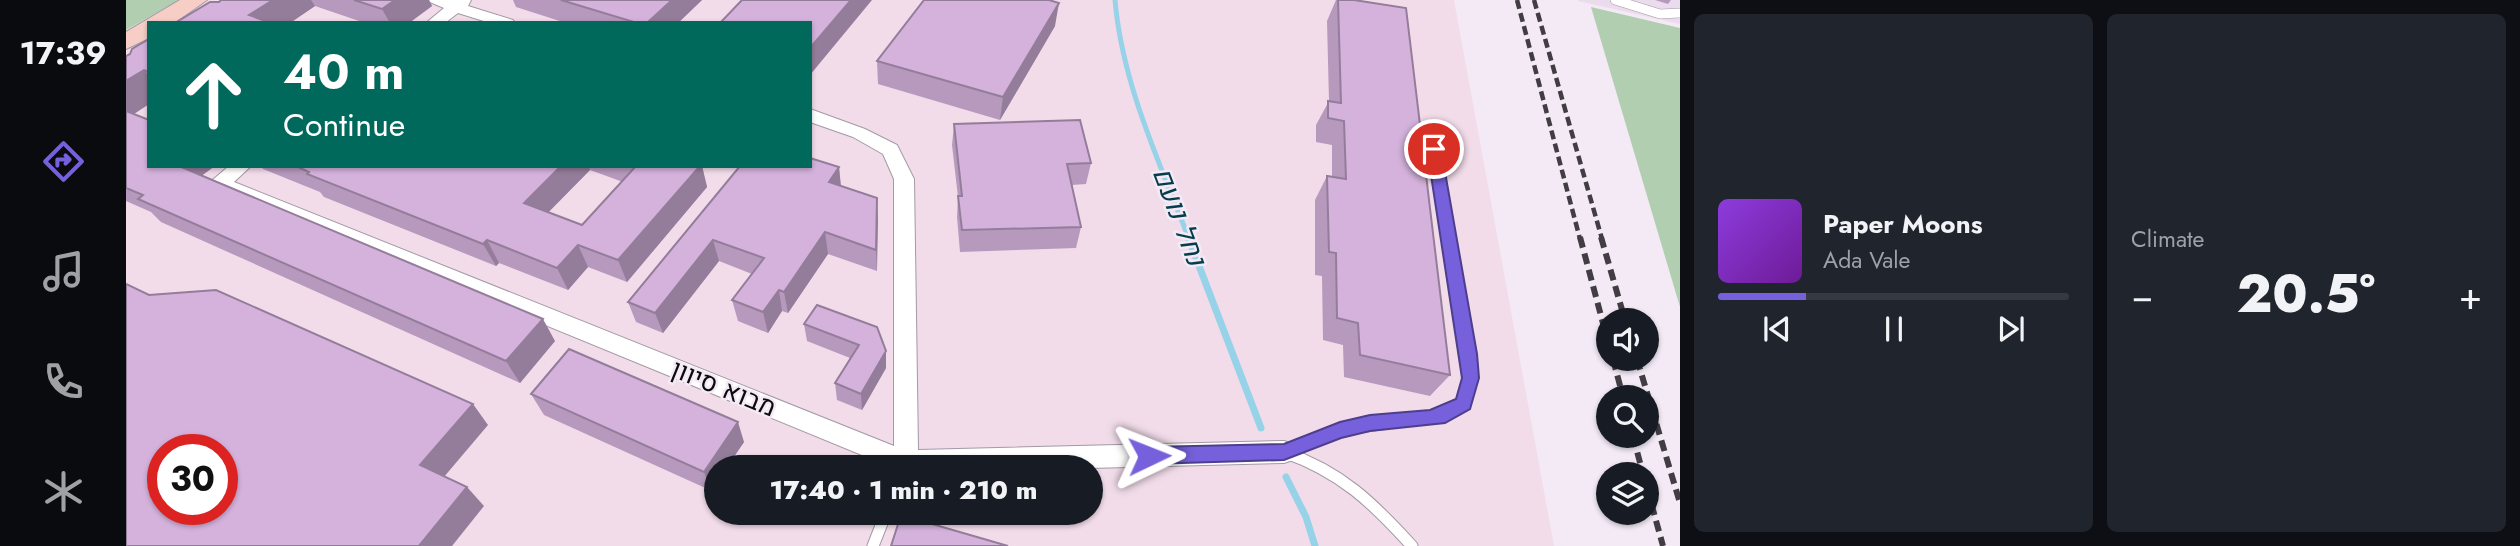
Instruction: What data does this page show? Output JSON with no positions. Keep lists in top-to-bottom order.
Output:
{
  "streets": {
    "street": ["מבוא סיוון"]
  },
  "water": ["נחל נועם"],
  "page": {
    "tabs": "17:39",
    "tile": "Climate",
    "turn": ["40 m", "Continue"],
    "song": ["Paper Moons", "Ada Vale"],
    "heat": ["−", "20.5°", "+"],
    "limit": "30",
    "trip": "17:40 · 1 min · 210 m"
  }
}
